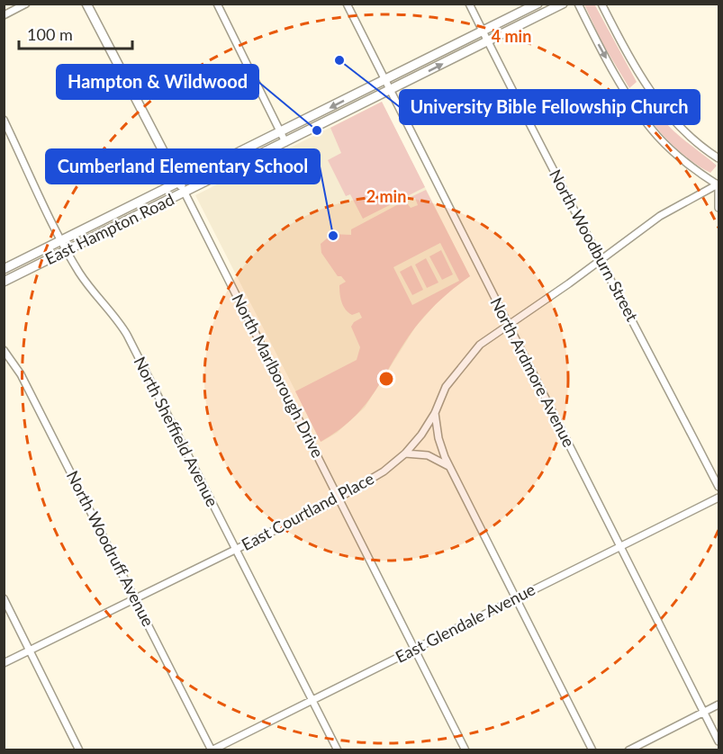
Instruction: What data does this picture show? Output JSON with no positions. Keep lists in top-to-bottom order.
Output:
{
  "streets": {
    "main road": ["East Hampton Road", "North Marlborough Drive"],
    "street": [
      "North Woodburn Street",
      "North Ardmore Avenue",
      "North Sheffield Avenue",
      "East Courtland Place",
      "North Woodruff Avenue",
      "East Glendale Avenue"
    ]
  },
  "crossings": [
    ["East Hampton Road", "North Woodburn Street"],
    ["East Hampton Road", "North Ardmore Avenue"],
    ["East Hampton Road", "North Marlborough Drive"],
    ["East Hampton Road", "North Sheffield Avenue"],
    ["North Woodburn Street", "East Courtland Place"],
    ["North Ardmore Avenue", "East Courtland Place"],
    ["North Ardmore Avenue", "East Glendale Avenue"],
    ["North Marlborough Drive", "East Courtland Place"],
    ["North Marlborough Drive", "East Glendale Avenue"],
    ["North Sheffield Avenue", "East Courtland Place"],
    ["North Sheffield Avenue", "East Glendale Avenue"],
    ["East Courtland Place", "North Woodruff Avenue"],
    ["North Woodruff Avenue", "East Glendale Avenue"]
  ],
  "places": ["University Bible Fellowship Church", "Hampton & Wildwood", "Cumberland Elementary School"],
  "scale_bar": "100 m",
  "rings": ["4 min", "2 min"]
}
